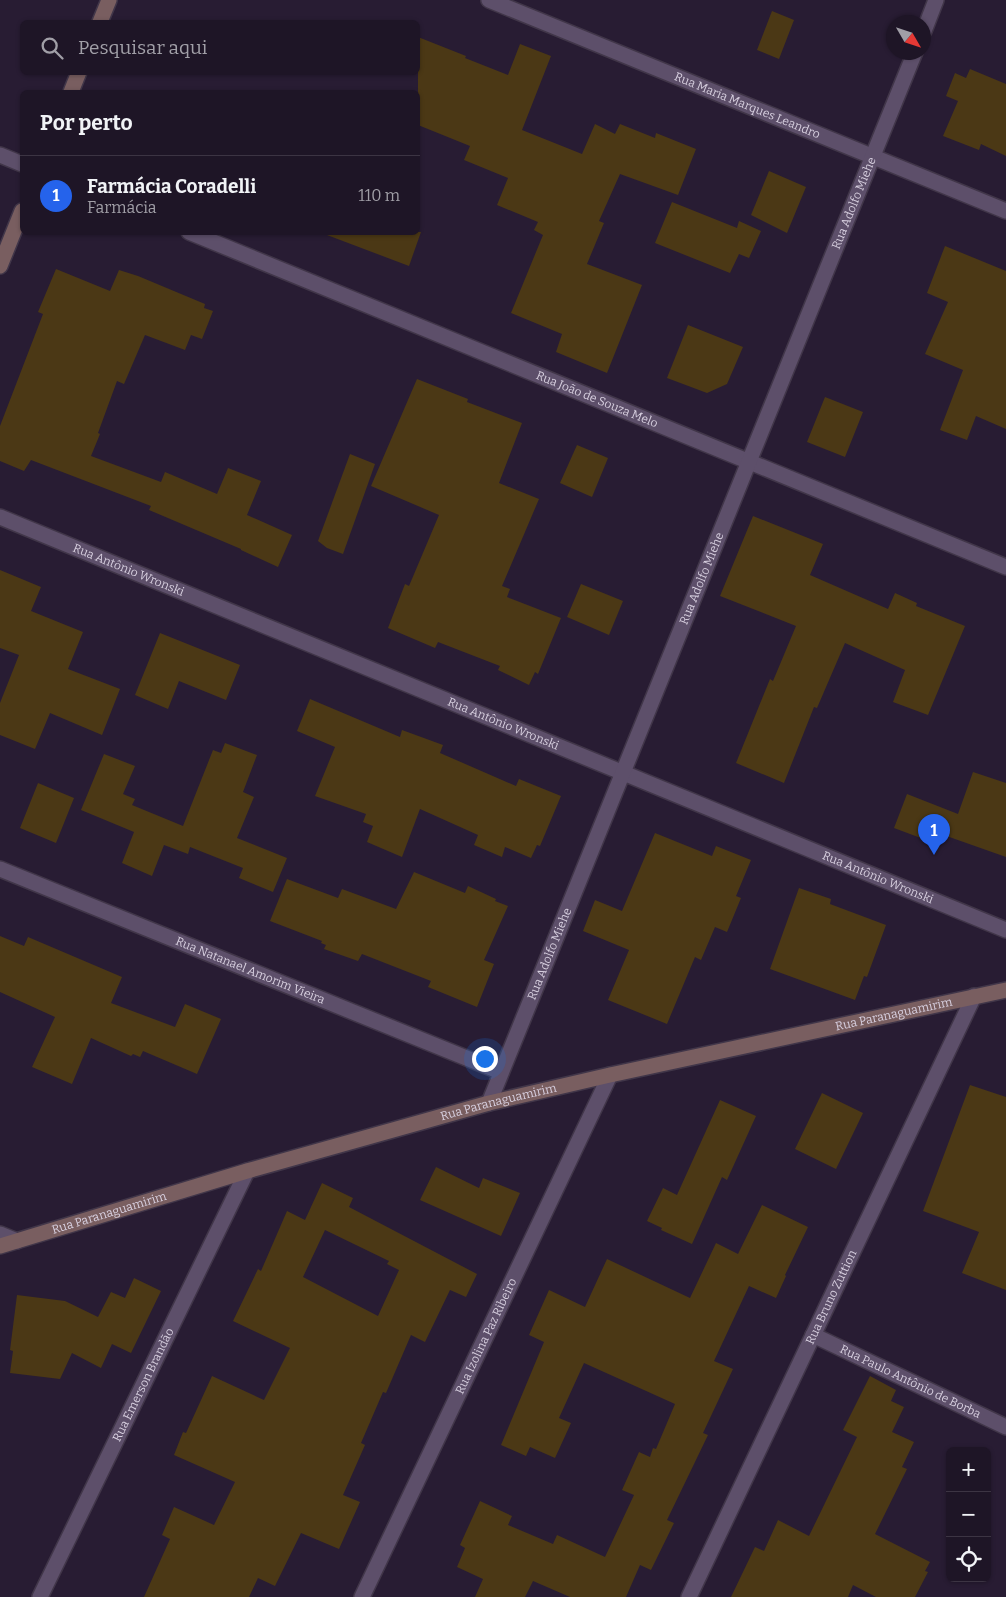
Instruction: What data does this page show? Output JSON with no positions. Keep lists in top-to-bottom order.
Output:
{
  "streets": {
    "street": [
      "Rua Maria Marques Leandro",
      "Rua Adolfo Miehe",
      "Rua João de Souza Melo",
      "Rua Antônio Wronski",
      "Rua Natanael Amorim Vieira",
      "Rua Paranaguamirim",
      "Rua Bruno Zuttion",
      "Rua Izolina Paz Ribeiro",
      "Rua Paulo Antônio de Borba",
      "Rua Emerson Brandão"
    ]
  },
  "crossings": [
    ["Rua Maria Marques Leandro", "Rua Adolfo Miehe"],
    ["Rua Adolfo Miehe", "Rua João de Souza Melo"],
    ["Rua Adolfo Miehe", "Rua Antônio Wronski"],
    ["Rua Adolfo Miehe", "Rua Natanael Amorim Vieira"],
    ["Rua Adolfo Miehe", "Rua Paranaguamirim"],
    ["Rua Paranaguamirim", "Rua Bruno Zuttion"],
    ["Rua Paranaguamirim", "Rua Izolina Paz Ribeiro"],
    ["Rua Paranaguamirim", "Rua Emerson Brandão"],
    ["Rua Bruno Zuttion", "Rua Paulo Antônio de Borba"]
  ],
  "north": "bottom right",
  "page": {
    "search": "Pesquisar aqui",
    "heading": "Por perto",
    "list": [
      {
        "mark": "1",
        "name": "Farmácia Coradelli",
        "note": "Farmácia",
        "value": "110 m"
      }
    ],
    "pins": "1",
    "map_buttons": ["+", "−"]
  }
}
